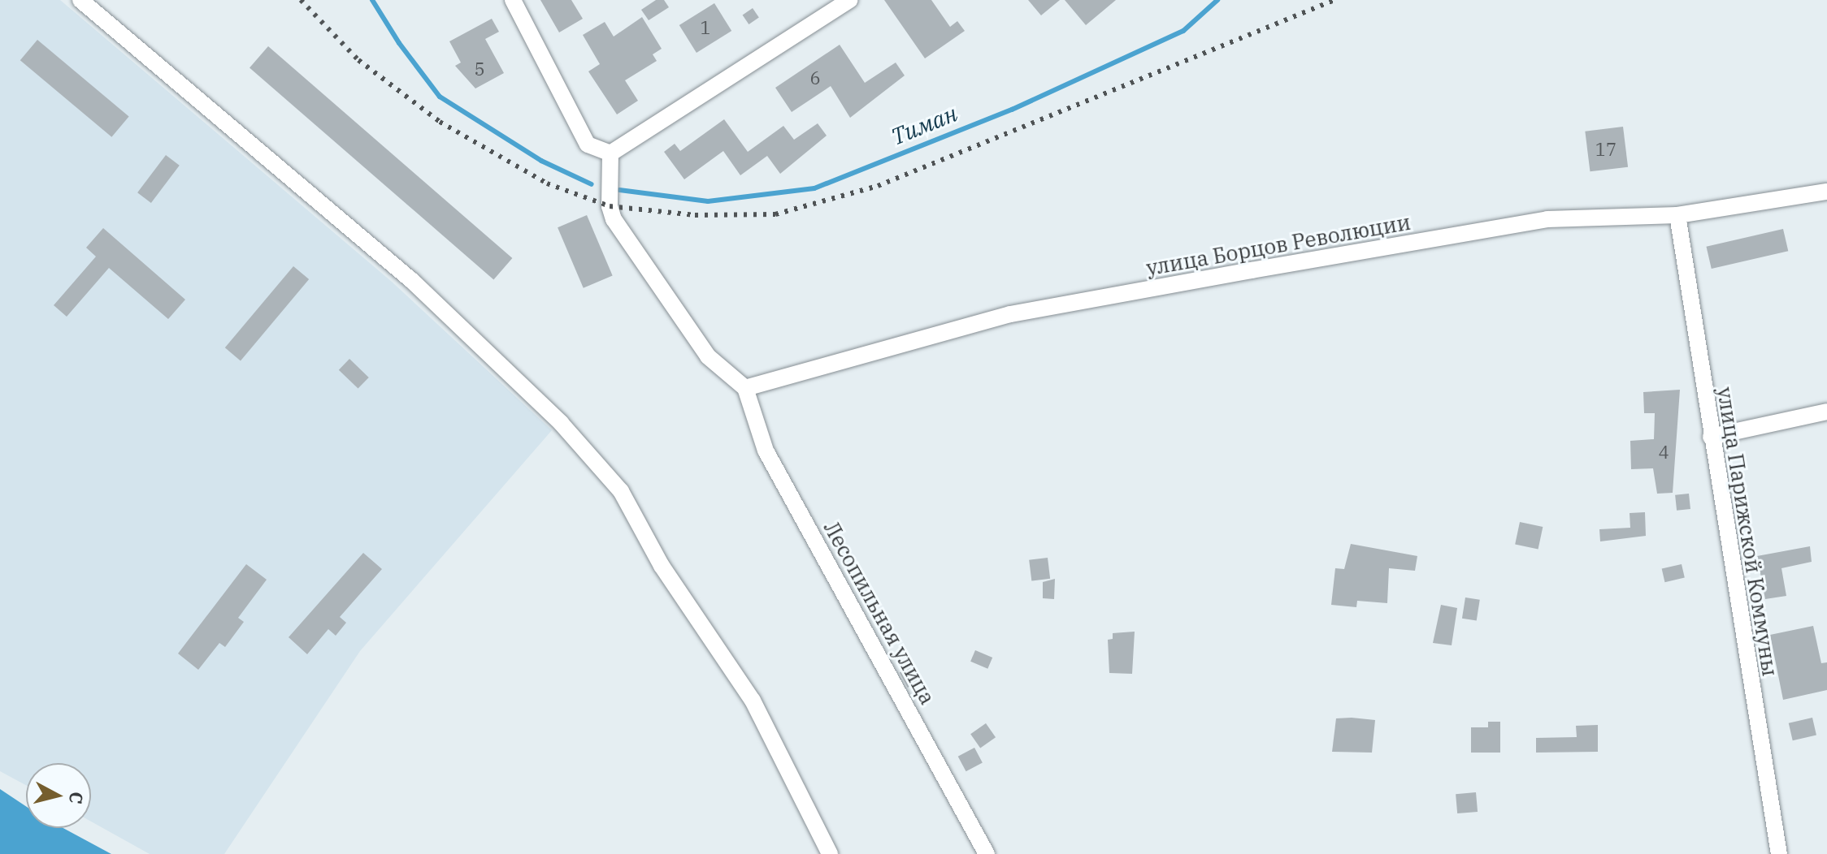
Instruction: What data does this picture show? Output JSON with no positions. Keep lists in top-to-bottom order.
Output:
{
  "streets": {
    "street": ["улица Борцов Революции", "улица Парижской Коммуны", "Лесопильная улица"]
  },
  "crossings": [
    ["улица Борцов Революции", "улица Парижской Коммуны"],
    ["улица Борцов Революции", "Лесопильная улица"]
  ],
  "water": ["Тиман"],
  "house_numbers": [
    "1",
    "5",
    "6",
    "17",
    "4"
  ],
  "north": "right"
}
